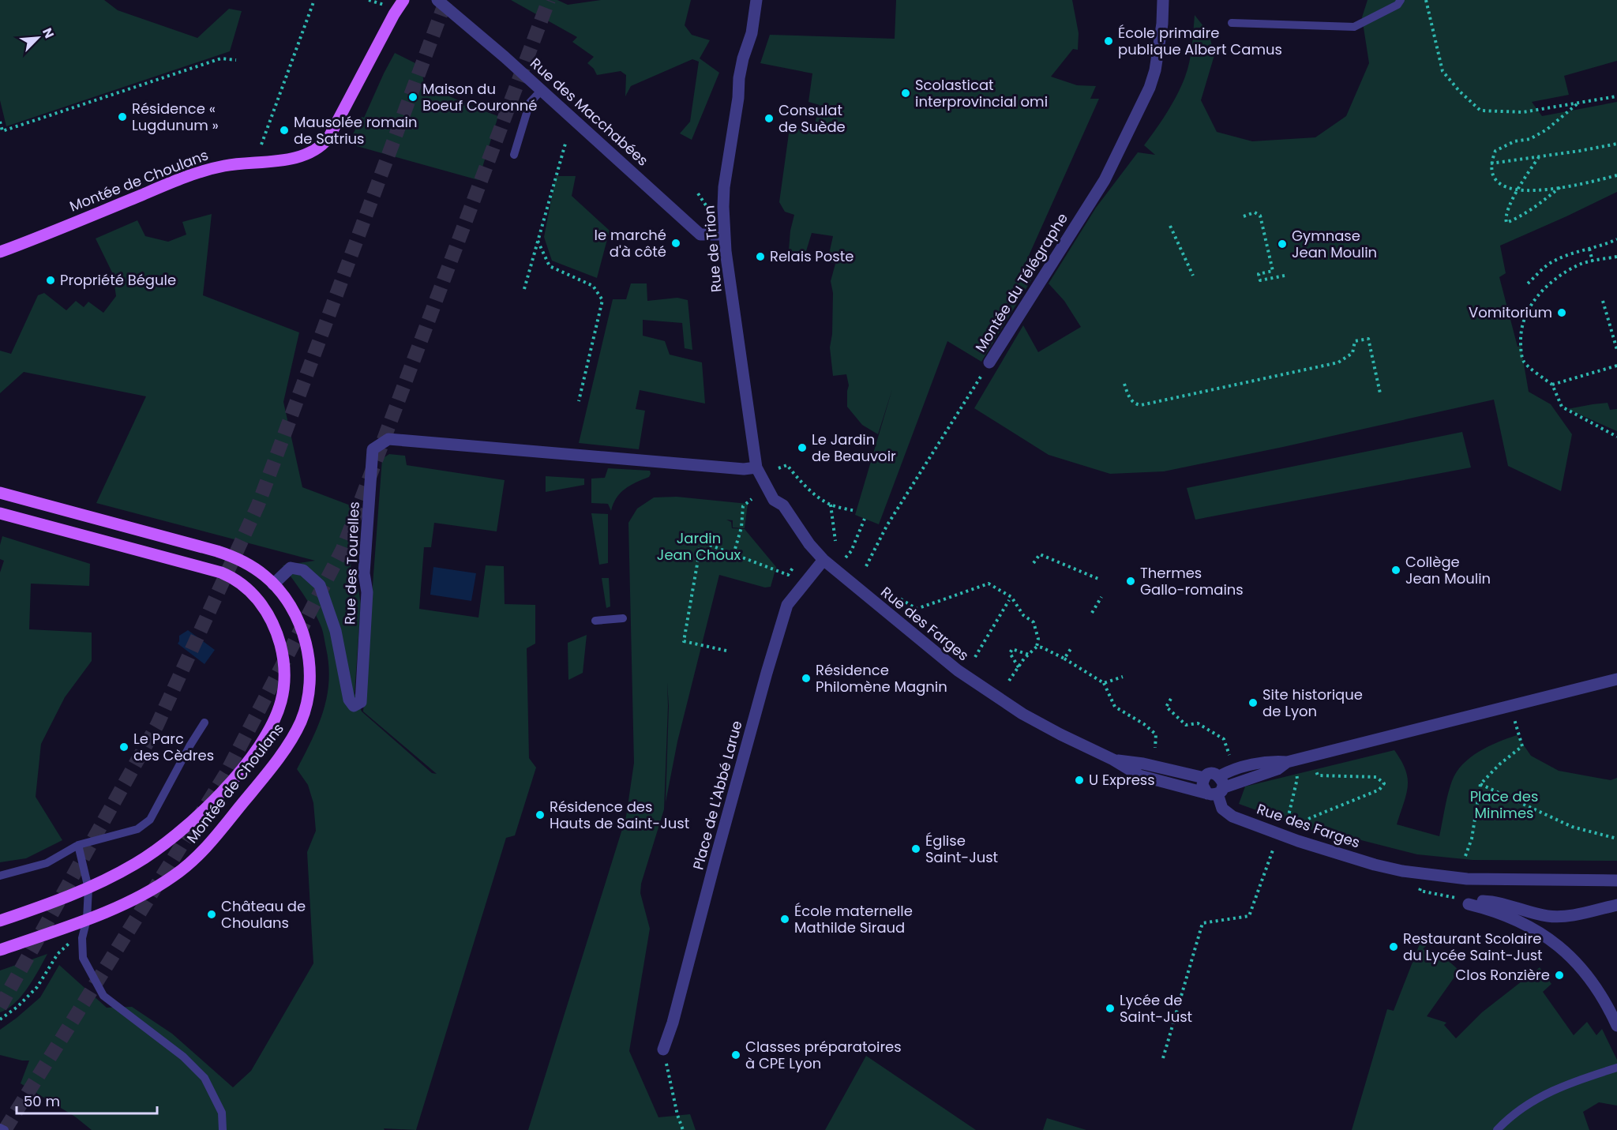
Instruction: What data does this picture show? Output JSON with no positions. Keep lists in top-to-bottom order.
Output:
{
  "streets": {
    "main road": ["Montée de Choulans"],
    "street": [
      "Rue des Macchabées",
      "Rue de Trion",
      "Montée du Télégraphe",
      "Rue des Tourelles",
      "Rue des Farges",
      "Place de L'Abbé Larue"
    ]
  },
  "crossings": [
    ["Rue des Macchabées", "Rue de Trion"],
    ["Montée de Choulans", "Rue des Tourelles"],
    ["Rue de Trion", "Rue des Tourelles"],
    ["Rue de Trion", "Rue des Farges"],
    ["Rue des Tourelles", "Rue des Farges"],
    ["Rue des Farges", "Place de L'Abbé Larue"]
  ],
  "parks": ["Jardin Jean Choux", "Place des Minimes"],
  "places": [
    "École primaire publique Albert Camus",
    "Scolasticat interprovincial omi",
    "Maison du Boeuf Couronné",
    "Résidence « Lugdunum »",
    "Consulat de Suède",
    "Mausolée romain de Satrius",
    "le marché d'à côté",
    "Gymnase Jean Moulin",
    "Relais Poste",
    "Propriété Bégule",
    "Vomitorium",
    "Le Jardin de Beauvoir",
    "Collège Jean Moulin",
    "Thermes Gallo-romains",
    "Résidence Philomène Magnin",
    "Site historique de Lyon",
    "Le Parc des Cèdres",
    "U Express",
    "Résidence des Hauts de Saint-Just",
    "Église Saint-Just",
    "Château de Choulans",
    "École maternelle Mathilde Siraud",
    "Restaurant Scolaire du Lycée Saint-Just",
    "Clos Ronzière",
    "Lycée de Saint-Just",
    "Classes préparatoires à CPE Lyon"
  ],
  "scale_bar": "50 m",
  "north": "top right"
}
